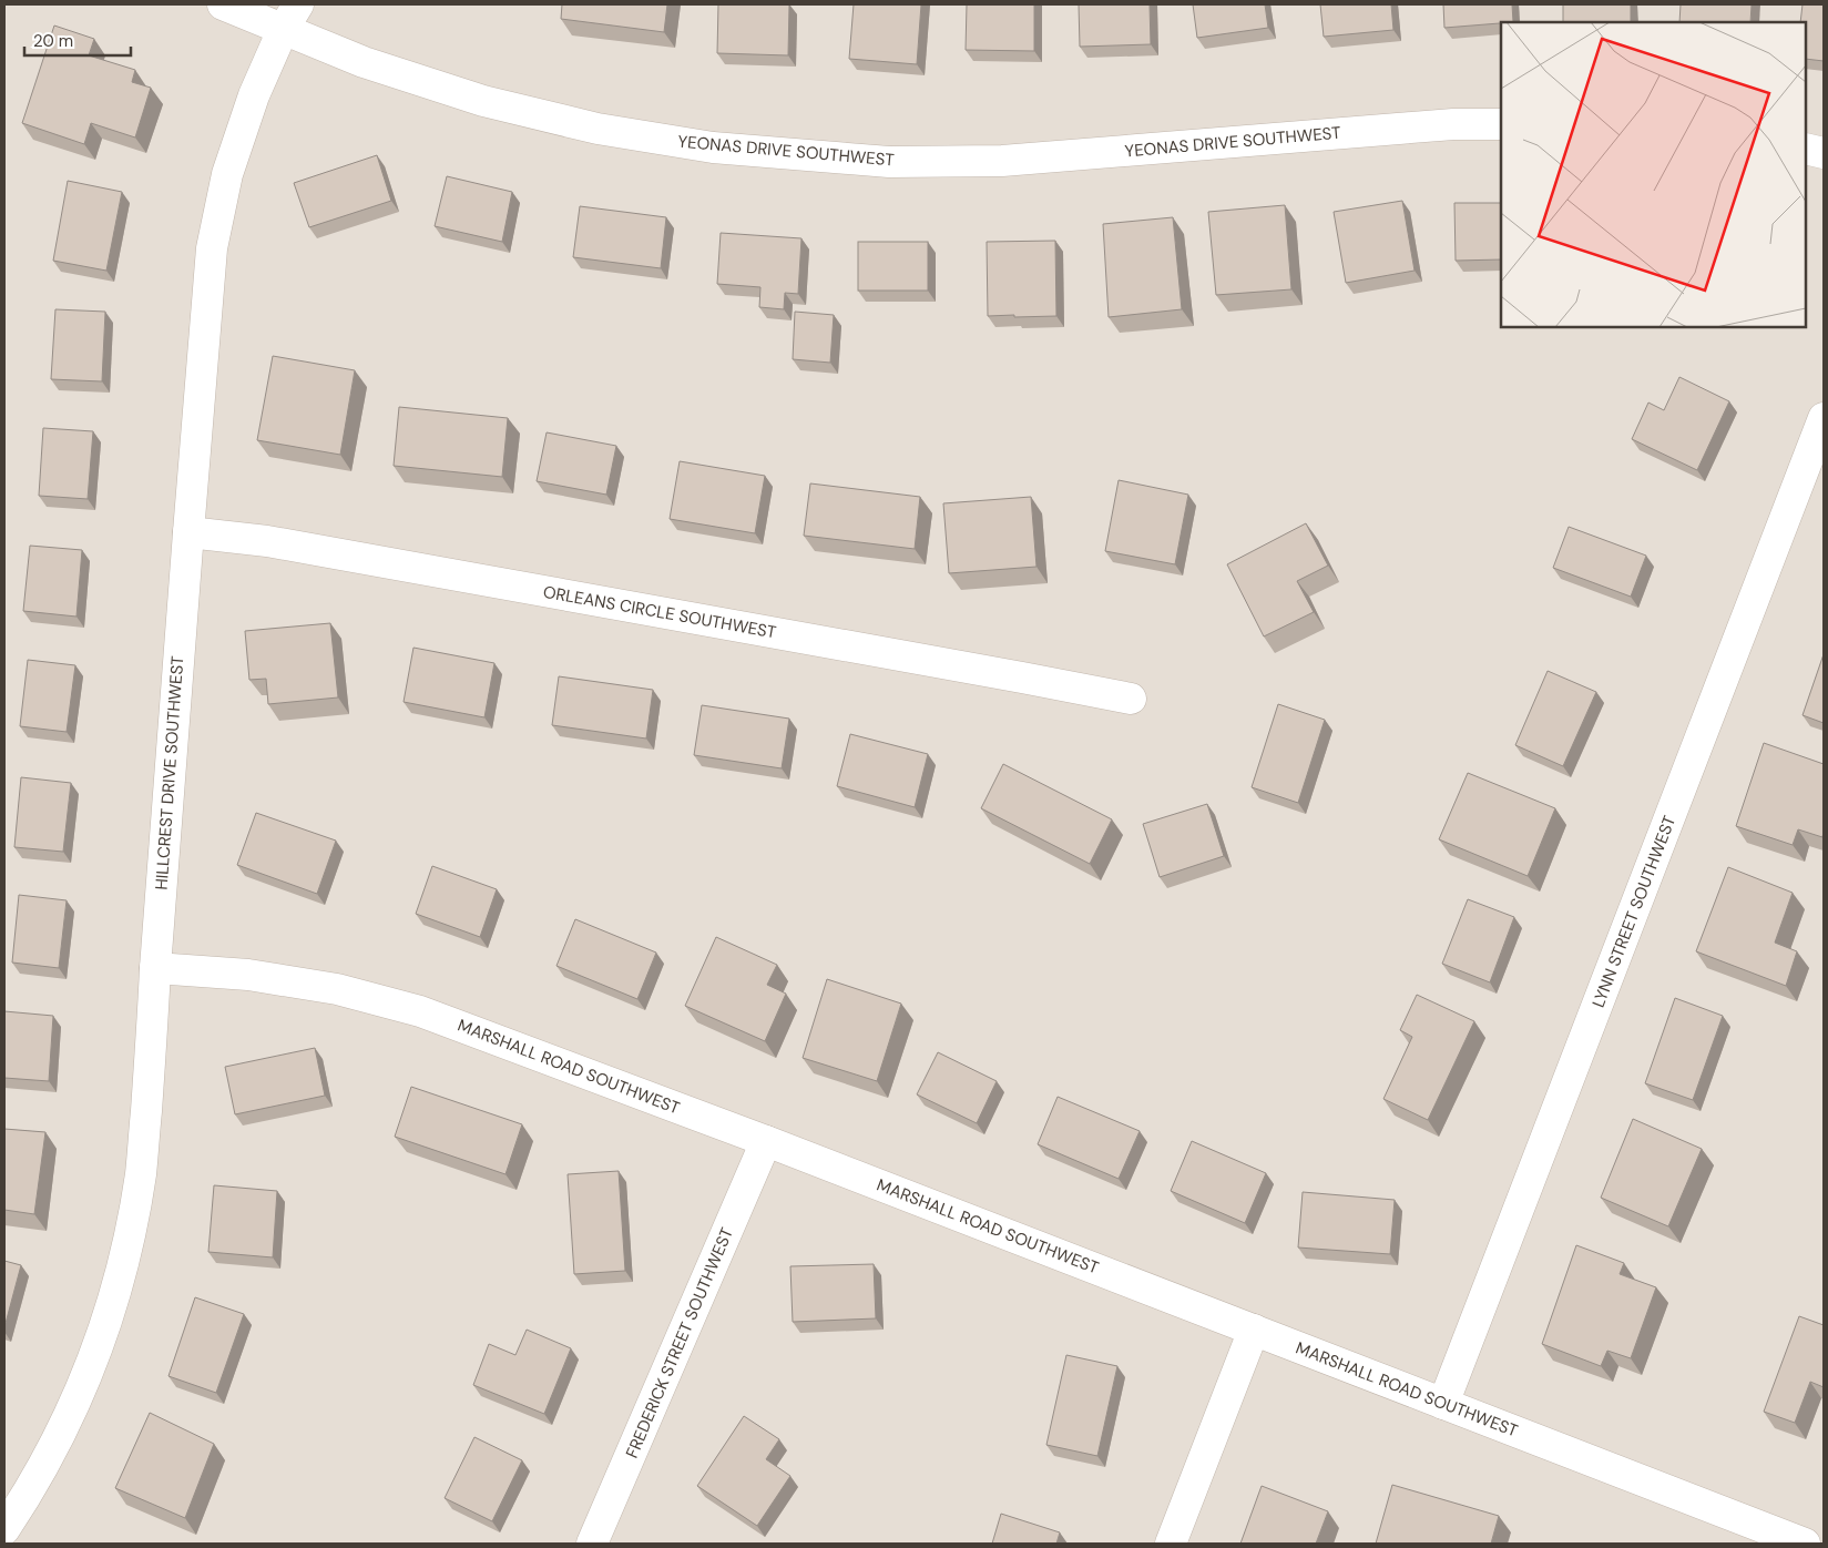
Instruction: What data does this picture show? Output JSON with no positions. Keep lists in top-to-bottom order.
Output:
{
  "streets": {
    "street": [
      "YEONAS DRIVE SOUTHWEST",
      "ORLEANS CIRCLE SOUTHWEST",
      "HILLCREST DRIVE SOUTHWEST",
      "LYNN STREET SOUTHWEST",
      "MARSHALL ROAD SOUTHWEST",
      "FREDERICK STREET SOUTHWEST"
    ]
  },
  "crossings": [
    ["YEONAS DRIVE SOUTHWEST", "HILLCREST DRIVE SOUTHWEST"],
    ["ORLEANS CIRCLE SOUTHWEST", "HILLCREST DRIVE SOUTHWEST"],
    ["HILLCREST DRIVE SOUTHWEST", "MARSHALL ROAD SOUTHWEST"],
    ["LYNN STREET SOUTHWEST", "MARSHALL ROAD SOUTHWEST"],
    ["MARSHALL ROAD SOUTHWEST", "FREDERICK STREET SOUTHWEST"]
  ],
  "scale_bar": "20 m"
}
